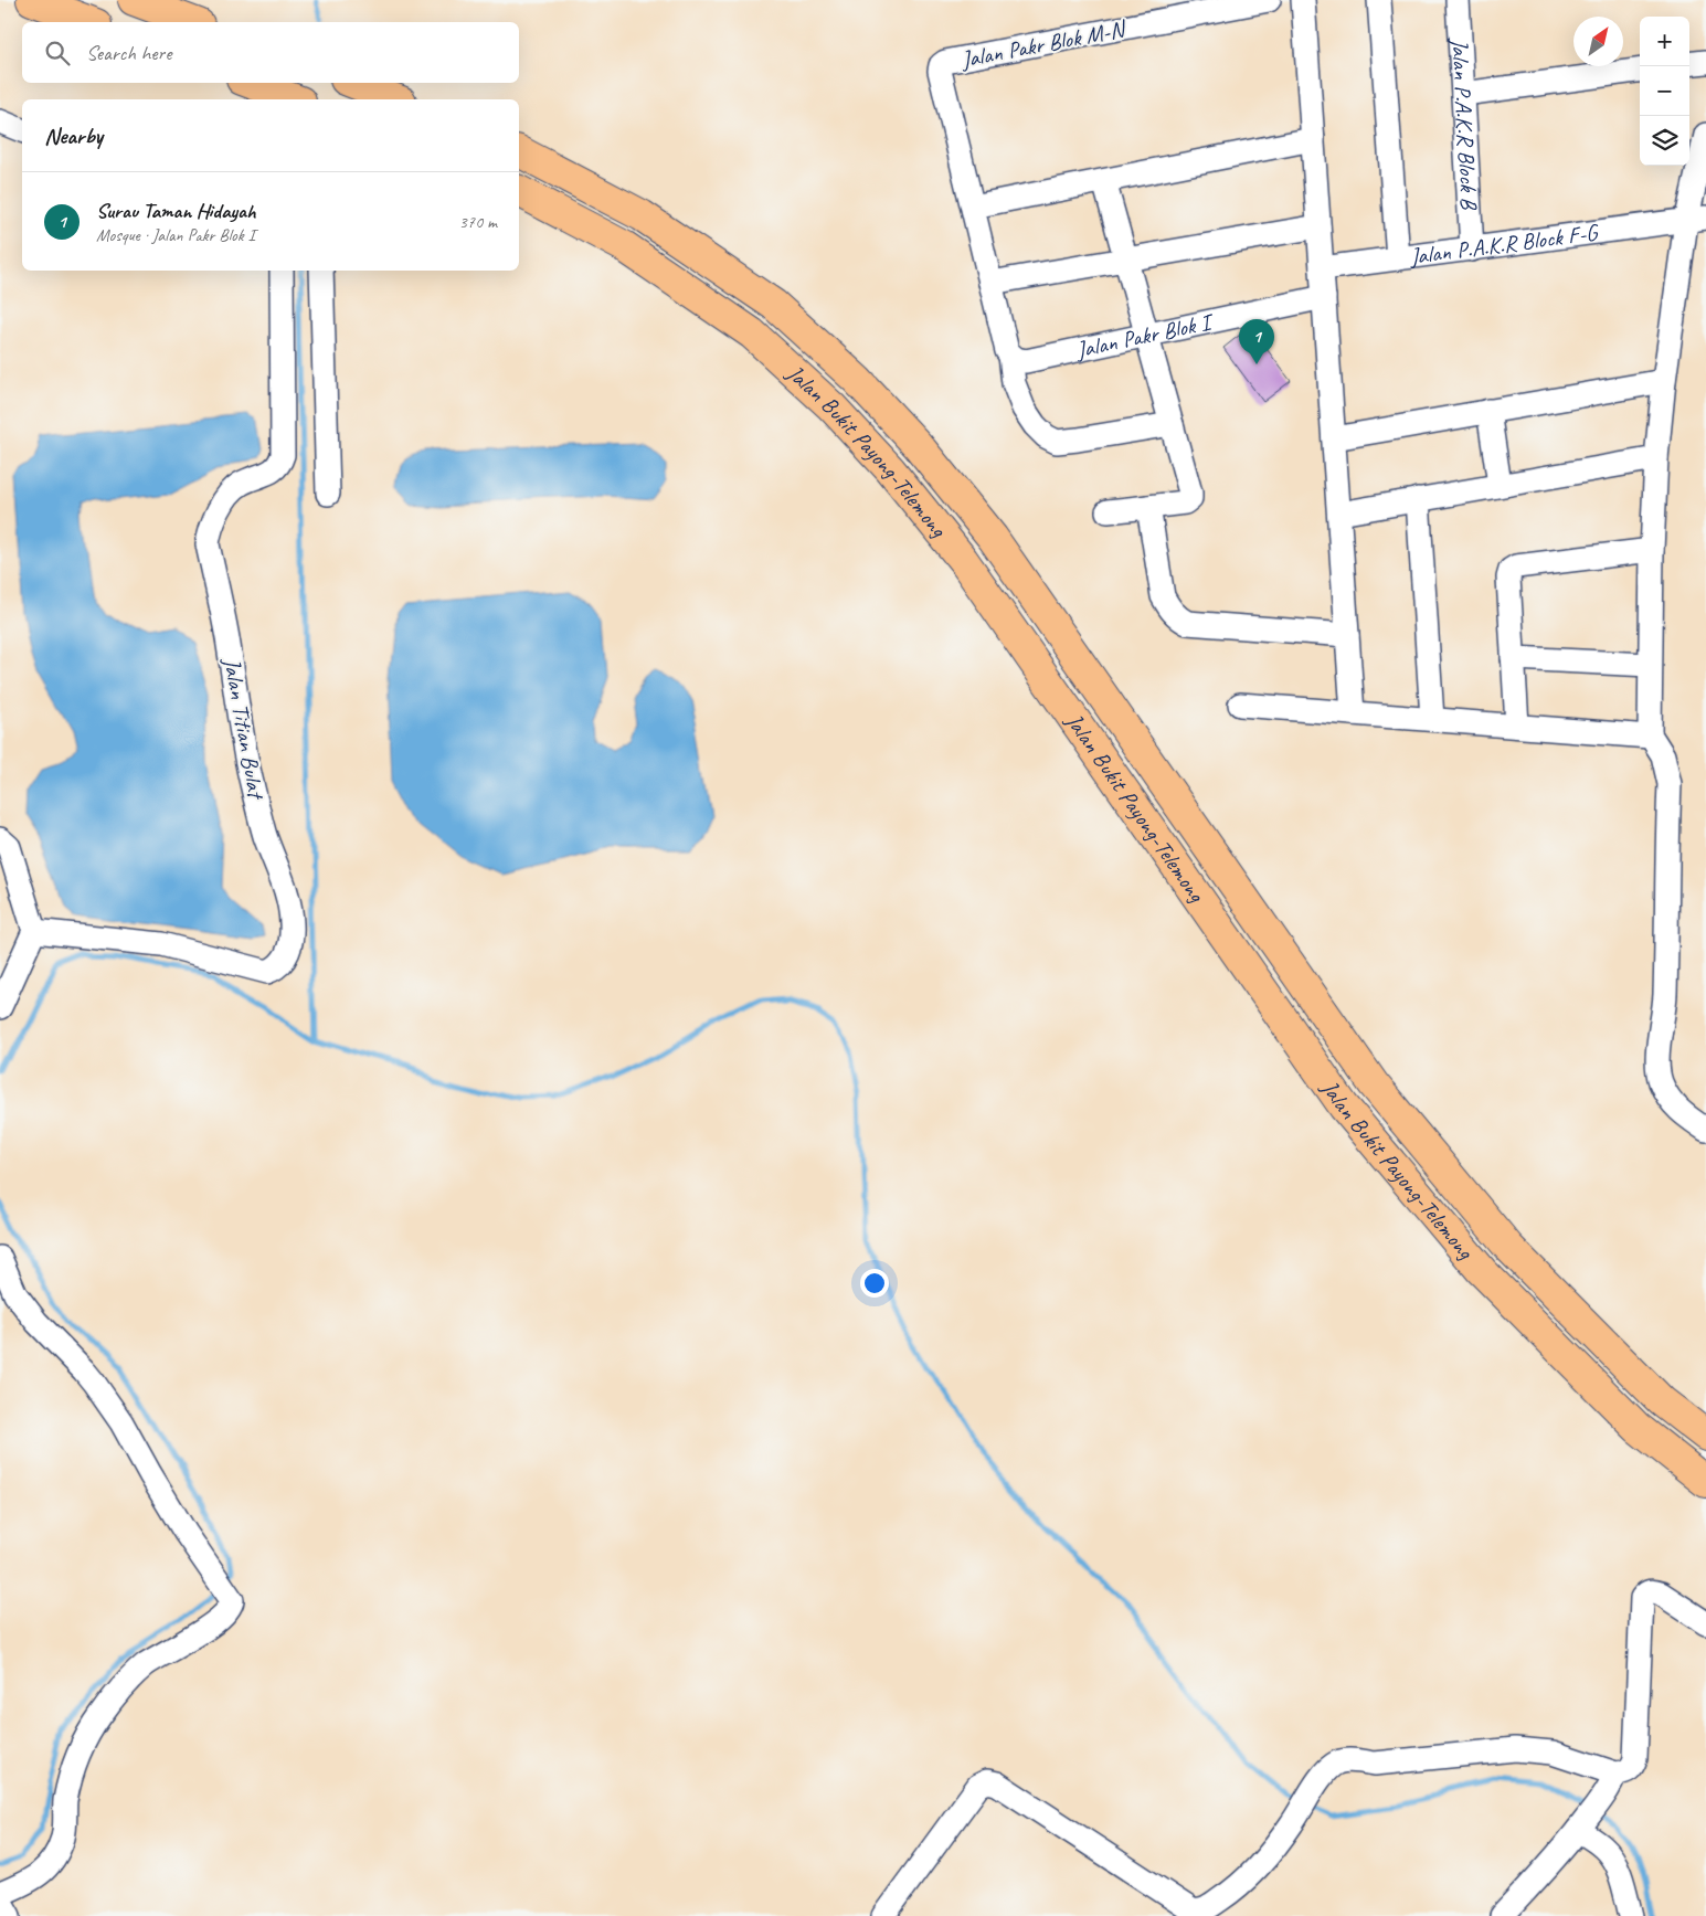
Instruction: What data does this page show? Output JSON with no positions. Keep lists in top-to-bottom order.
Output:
{
  "streets": {
    "highway": ["Jalan Bukit Payong-Telemong"],
    "street": [
      "Jalan Pakr Blok M-N",
      "Jalan P.A.K.R Block B",
      "Jalan P.A.K.R Block F-G",
      "Jalan Pakr Blok I",
      "Jalan Titian Bulat"
    ]
  },
  "crossings": [
    ["Jalan P.A.K.R Block B", "Jalan P.A.K.R Block F-G"]
  ],
  "north": "top right",
  "page": {
    "map_buttons": ["+", "−"],
    "search": "Search here",
    "heading": "Nearby",
    "list": [
      {
        "mark": "1",
        "name": "Surau Taman Hidayah",
        "note": "Mosque · Jalan Pakr Blok I",
        "value": "370 m"
      }
    ],
    "pins": "1"
  }
}
